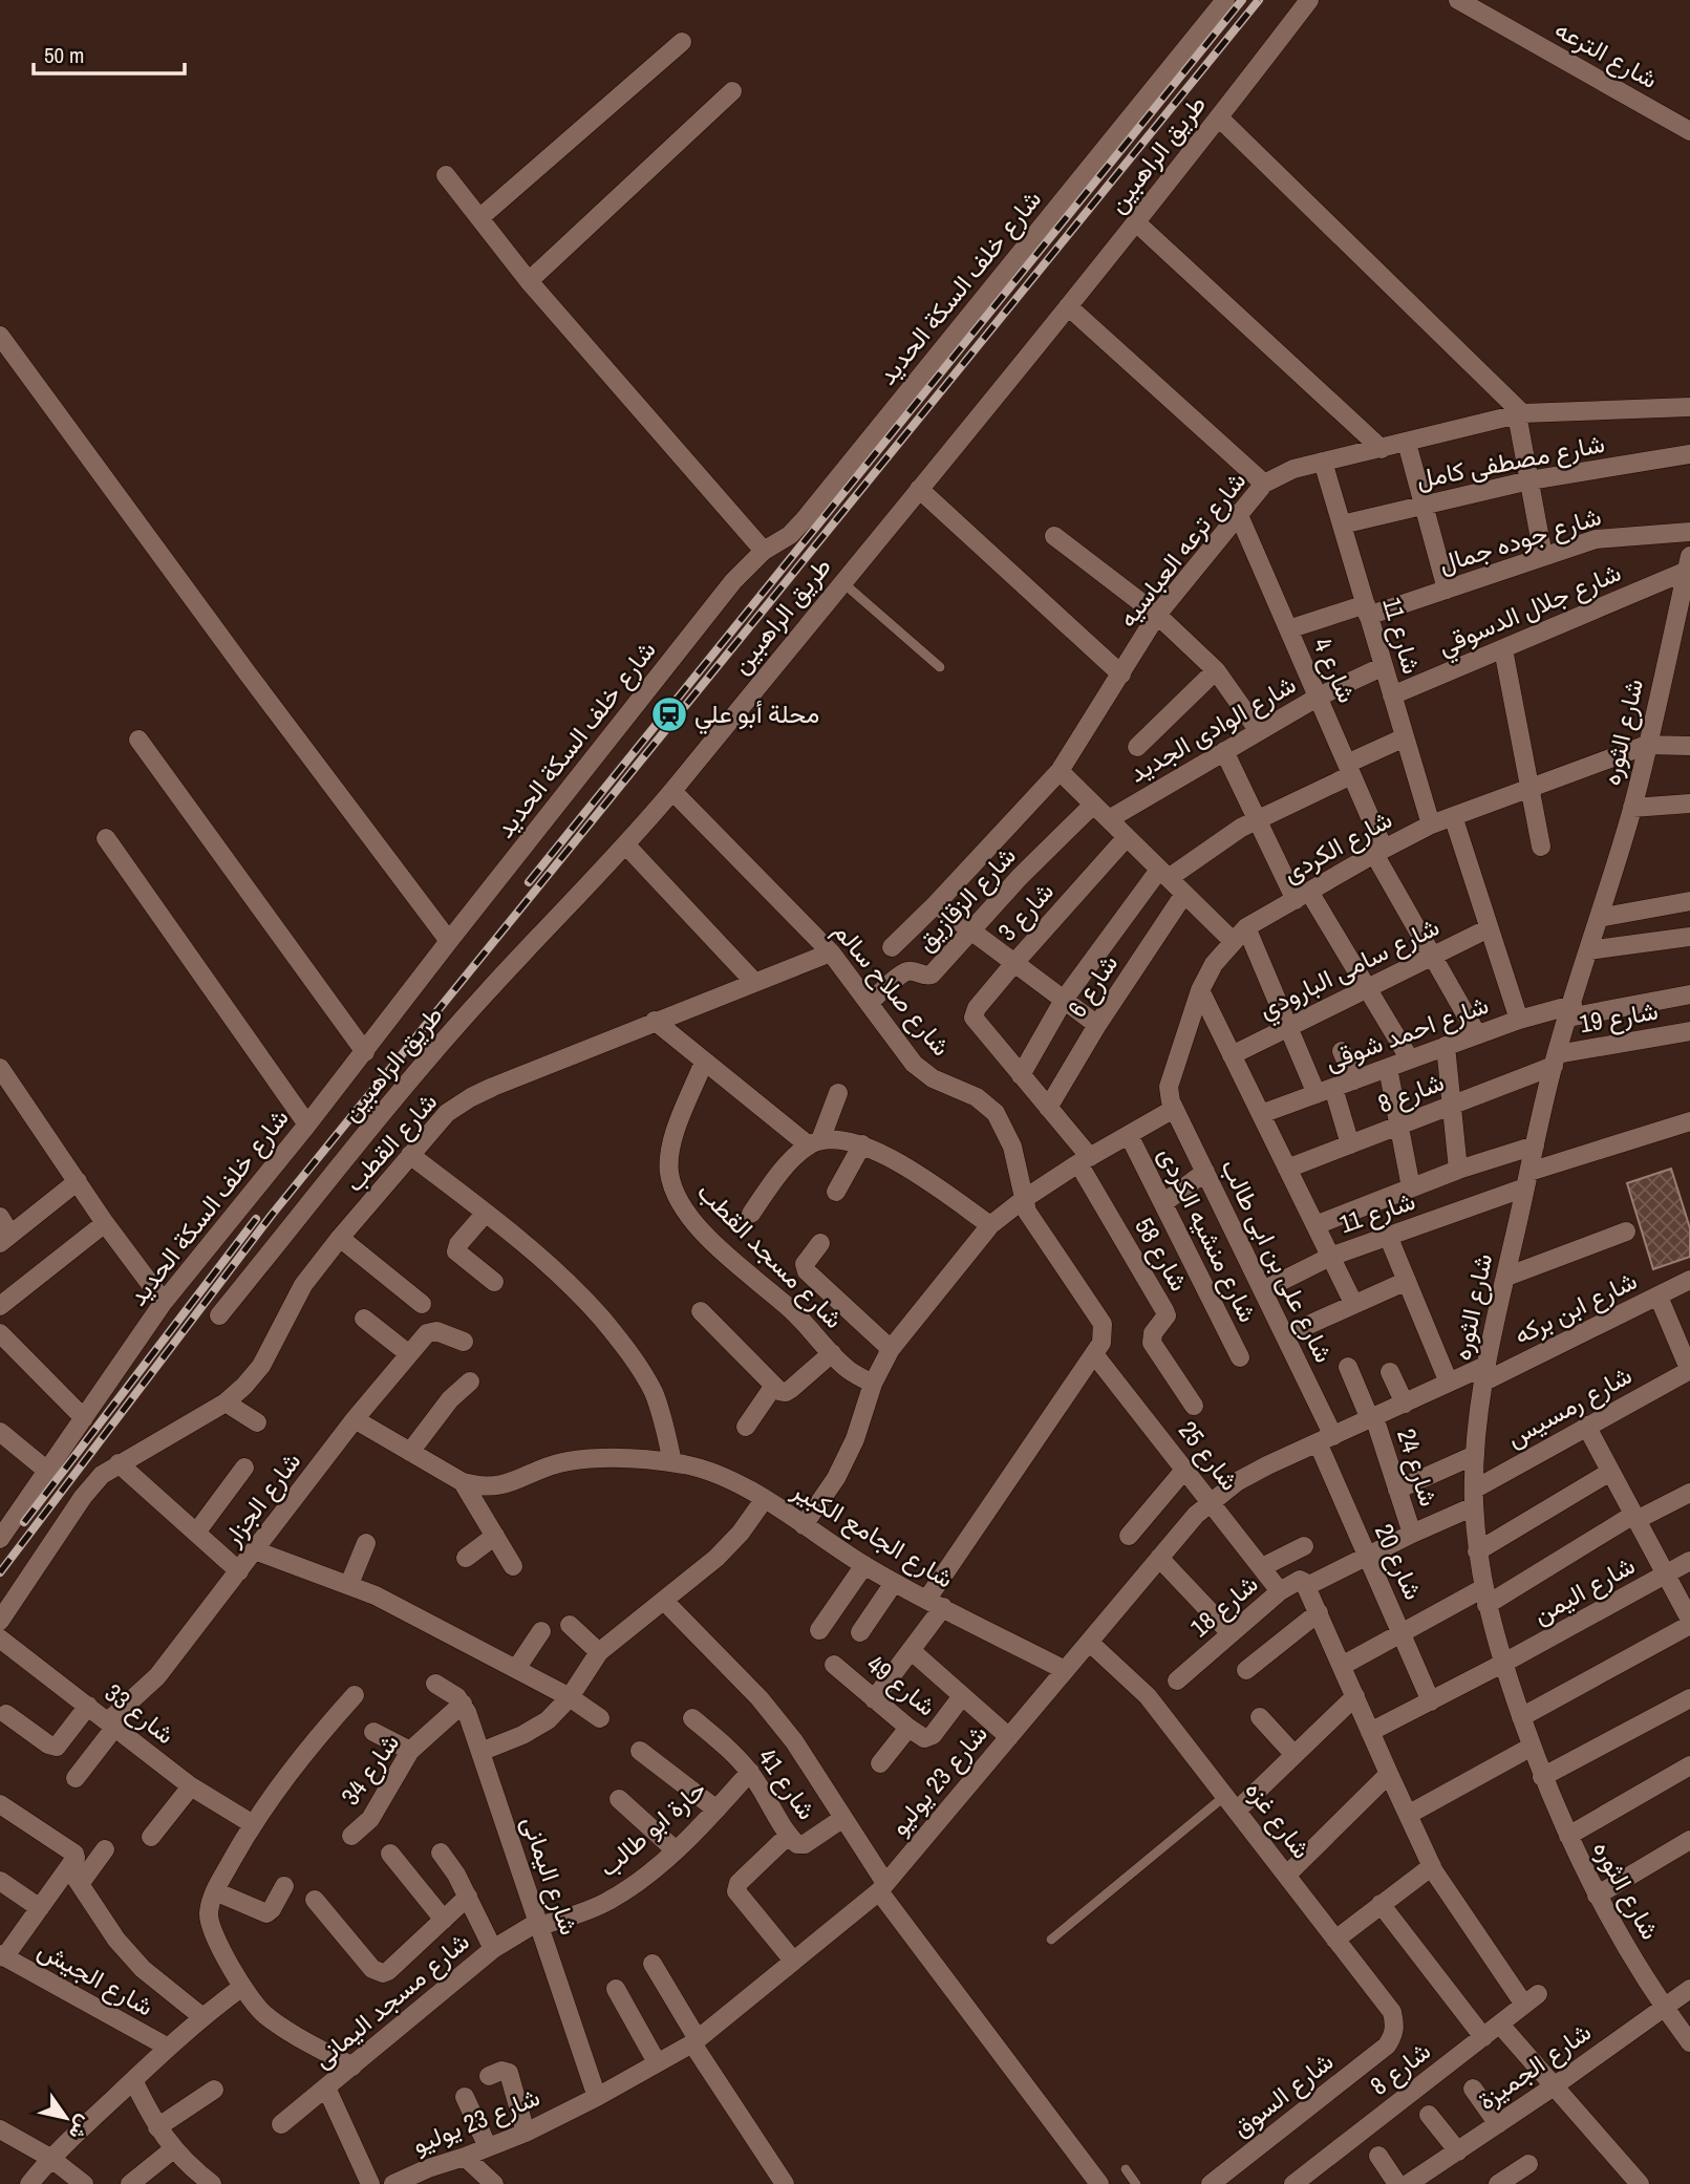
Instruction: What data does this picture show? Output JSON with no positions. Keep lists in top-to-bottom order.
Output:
{
  "streets": {
    "street": [
      "شارع الترعه",
      "طريق الراهبين",
      "شارع خلف السكة الحديد",
      "شارع مصطفى كامل",
      "شارع جوده جمال",
      "شارع ترعه العباسيه",
      "شارع جلال الدسوقي",
      "شارع 11",
      "شارع 4",
      "شارع الوادى الجديد",
      "شارع الثوره",
      "شارع الكردى",
      "شارع الزقازيق",
      "شارع 3",
      "شارع سامى البارودي",
      "شارع 6",
      "شارع صلاح سالم",
      "شارع 19",
      "شارع احمد شوقى",
      "شارع 8",
      "شارع القطب",
      "شارع منشيه الكردى",
      "شارع 58",
      "شارع مسجد القطب",
      "شارع على بن ابى طالب",
      "شارع ابن بركه",
      "شارع رمسيس",
      "شارع 25",
      "شارع 24",
      "شارع الجزار",
      "شارع الجامع الكبير",
      "شارع 20",
      "شارع اليمن",
      "شارع 18",
      "شارع 49",
      "شارع 33",
      "شارع 34",
      "شارع 23 يوليو",
      "شارع 41",
      "شارع غزه",
      "حارة ابو طالب",
      "شارع اليمانى",
      "شارع الجيش",
      "شارع مسجد اليمانى",
      "شارع الجميزة",
      "شارع السوق"
    ]
  },
  "crossings": [
    ["طريق الراهبين", "شارع صلاح سالم"],
    ["شارع مصطفى كامل", "شارع 11"],
    ["شارع جوده جمال", "شارع 11"],
    ["شارع جوده جمال", "شارع 4"],
    ["شارع ترعه العباسيه", "شارع 11"],
    ["شارع ترعه العباسيه", "شارع 4"],
    ["شارع جلال الدسوقي", "شارع 11"],
    ["شارع جلال الدسوقي", "شارع الثوره"],
    ["شارع 11", "شارع الوادى الجديد"],
    ["شارع 11", "شارع الثوره"],
    ["شارع 11", "شارع الكردى"],
    ["شارع 11", "شارع على بن ابى طالب"],
    ["شارع 4", "شارع الوادى الجديد"],
    ["شارع 4", "شارع الكردى"],
    ["شارع 4", "شارع سامى البارودي"],
    ["شارع 4", "شارع احمد شوقى"],
    ["شارع الثوره", "شارع الكردى"],
    ["شارع الثوره", "شارع 19"],
    ["شارع الثوره", "شارع احمد شوقى"],
    ["شارع الثوره", "شارع 8"],
    ["شارع الثوره", "شارع ابن بركه"],
    ["شارع الثوره", "شارع رمسيس"],
    ["شارع الثوره", "شارع اليمن"],
    ["شارع الثوره", "شارع 23 يوليو"],
    ["شارع الثوره", "شارع الجميزة"],
    ["شارع الكردى", "شارع على بن ابى طالب"],
    ["شارع الزقازيق", "شارع صلاح سالم"],
    ["شارع صلاح سالم", "شارع القطب"],
    ["شارع صلاح سالم", "شارع 25"],
    ["شارع 19", "شارع 8"],
    ["شارع على بن ابى طالب", "شارع 20"],
    ["شارع على بن ابى طالب", "شارع 23 يوليو"],
    ["شارع ابن بركه", "شارع 23 يوليو"],
    ["شارع رمسيس", "شارع 24"],
    ["شارع رمسيس", "شارع 20"],
    ["شارع رمسيس", "شارع 18"],
    ["شارع 25", "شارع 18"],
    ["شارع 25", "شارع 23 يوليو"],
    ["شارع 24", "شارع 23 يوليو"],
    ["شارع الجزار", "شارع 33"],
    ["شارع الجامع الكبير", "شارع 23 يوليو"],
    ["شارع 20", "شارع اليمن"],
    ["شارع 20", "شارع 23 يوليو"],
    ["شارع 34", "شارع اليمانى"],
    ["شارع 23 يوليو", "شارع غزه"],
    ["شارع 23 يوليو", "شارع اليمانى"],
    ["شارع 41", "حارة ابو طالب"],
    ["شارع غزه", "شارع السوق"],
    ["حارة ابو طالب", "شارع اليمانى"],
    ["حارة ابو طالب", "شارع مسجد اليمانى"],
    ["شارع اليمانى", "شارع مسجد اليمانى"]
  ],
  "places": {
    "station": ["محلة أبو علي"]
  },
  "scale_bar": "50 m",
  "north": "bottom right"
}
